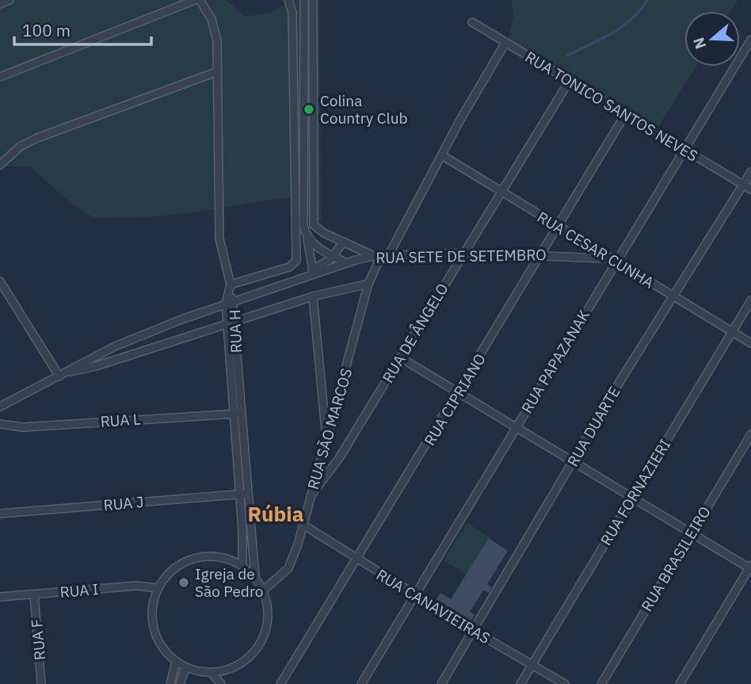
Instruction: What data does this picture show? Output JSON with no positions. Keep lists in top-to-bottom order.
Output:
{
  "streets": {
    "street": [
      "RUA TONICO SANTOS NEVES",
      "RUA CESAR CUNHA",
      "RUA SETE DE SETEMBRO",
      "RUA H",
      "RUA DE ÂNGELO",
      "RUA PAPAZANAK",
      "RUA CIPRIANO",
      "RUA L",
      "RUA DUARTE",
      "RUA SÃO MARCOS",
      "RUA FORNAZIERI",
      "RUA J",
      "RUA BRASILEIRO",
      "RUA I",
      "RUA CANAVIEIRAS",
      "RUA F"
    ]
  },
  "crossings": [
    ["RUA TONICO SANTOS NEVES", "RUA DE ÂNGELO"],
    ["RUA TONICO SANTOS NEVES", "RUA PAPAZANAK"],
    ["RUA TONICO SANTOS NEVES", "RUA CIPRIANO"],
    ["RUA TONICO SANTOS NEVES", "RUA DUARTE"],
    ["RUA TONICO SANTOS NEVES", "RUA SÃO MARCOS"],
    ["RUA CESAR CUNHA", "RUA SETE DE SETEMBRO"],
    ["RUA CESAR CUNHA", "RUA DE ÂNGELO"],
    ["RUA CESAR CUNHA", "RUA PAPAZANAK"],
    ["RUA CESAR CUNHA", "RUA CIPRIANO"],
    ["RUA CESAR CUNHA", "RUA DUARTE"],
    ["RUA CESAR CUNHA", "RUA SÃO MARCOS"],
    ["RUA CESAR CUNHA", "RUA FORNAZIERI"],
    ["RUA SETE DE SETEMBRO", "RUA H"],
    ["RUA SETE DE SETEMBRO", "RUA DE ÂNGELO"],
    ["RUA SETE DE SETEMBRO", "RUA CIPRIANO"],
    ["RUA SETE DE SETEMBRO", "RUA SÃO MARCOS"],
    ["RUA H", "RUA L"],
    ["RUA H", "RUA SÃO MARCOS"],
    ["RUA H", "RUA J"],
    ["RUA H", "RUA I"],
    ["RUA DE ÂNGELO", "RUA SÃO MARCOS"],
    ["RUA PAPAZANAK", "RUA CANAVIEIRAS"],
    ["RUA CIPRIANO", "RUA CANAVIEIRAS"],
    ["RUA DUARTE", "RUA CANAVIEIRAS"],
    ["RUA SÃO MARCOS", "RUA I"],
    ["RUA SÃO MARCOS", "RUA CANAVIEIRAS"],
    ["RUA FORNAZIERI", "RUA CANAVIEIRAS"],
    ["RUA I", "RUA F"]
  ],
  "districts": ["Rúbia"],
  "places": ["Colina Country Club", "Igreja de São Pedro"],
  "scale_bar": "100 m",
  "north": "left"
}
